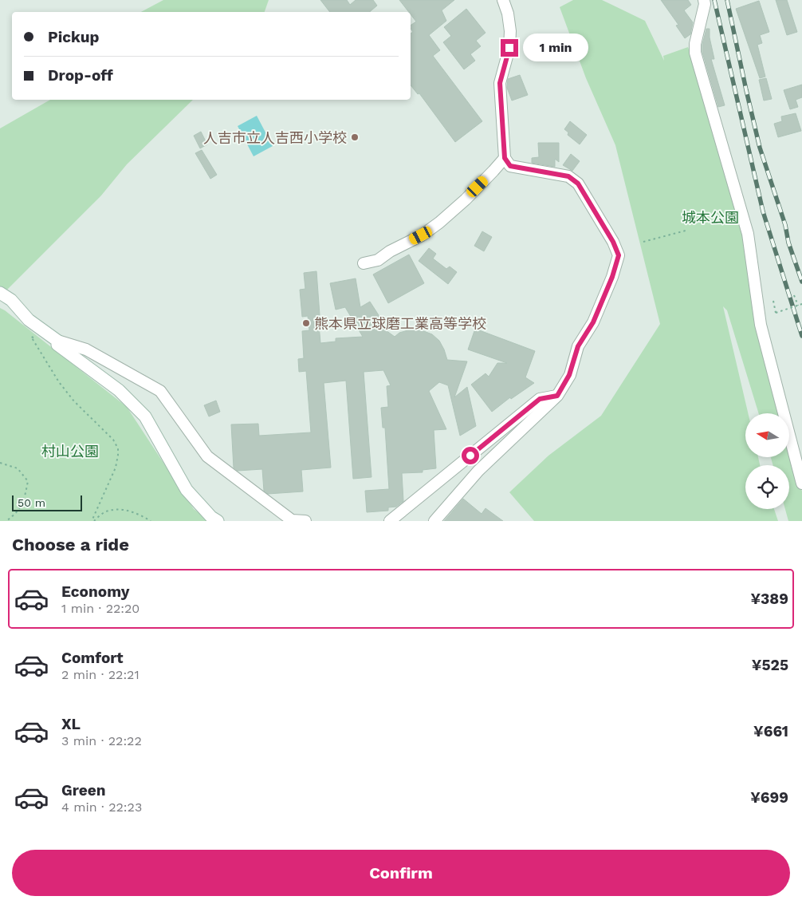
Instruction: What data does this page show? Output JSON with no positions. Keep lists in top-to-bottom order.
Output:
{
  "parks": ["城本公園", "村山公園"],
  "places": ["人吉市立人吉西小学校", "熊本県立球磨工業高等学校"],
  "scale_bar": "50 m",
  "north": "left",
  "page": {
    "banner": ["Pickup", "Drop-off"],
    "bubble": "1 min",
    "scale": "50 m",
    "heading": "Choose a ride",
    "list": [
      {
        "name": "Economy",
        "note": "1 min · 22:20",
        "value": "¥389"
      },
      {
        "name": "Comfort",
        "note": "2 min · 22:21",
        "value": "¥525"
      },
      {
        "name": "XL",
        "note": "3 min · 22:22",
        "value": "¥661"
      },
      {
        "name": "Green",
        "note": "4 min · 22:23",
        "value": "¥699"
      }
    ],
    "buttons": "Confirm"
  }
}
